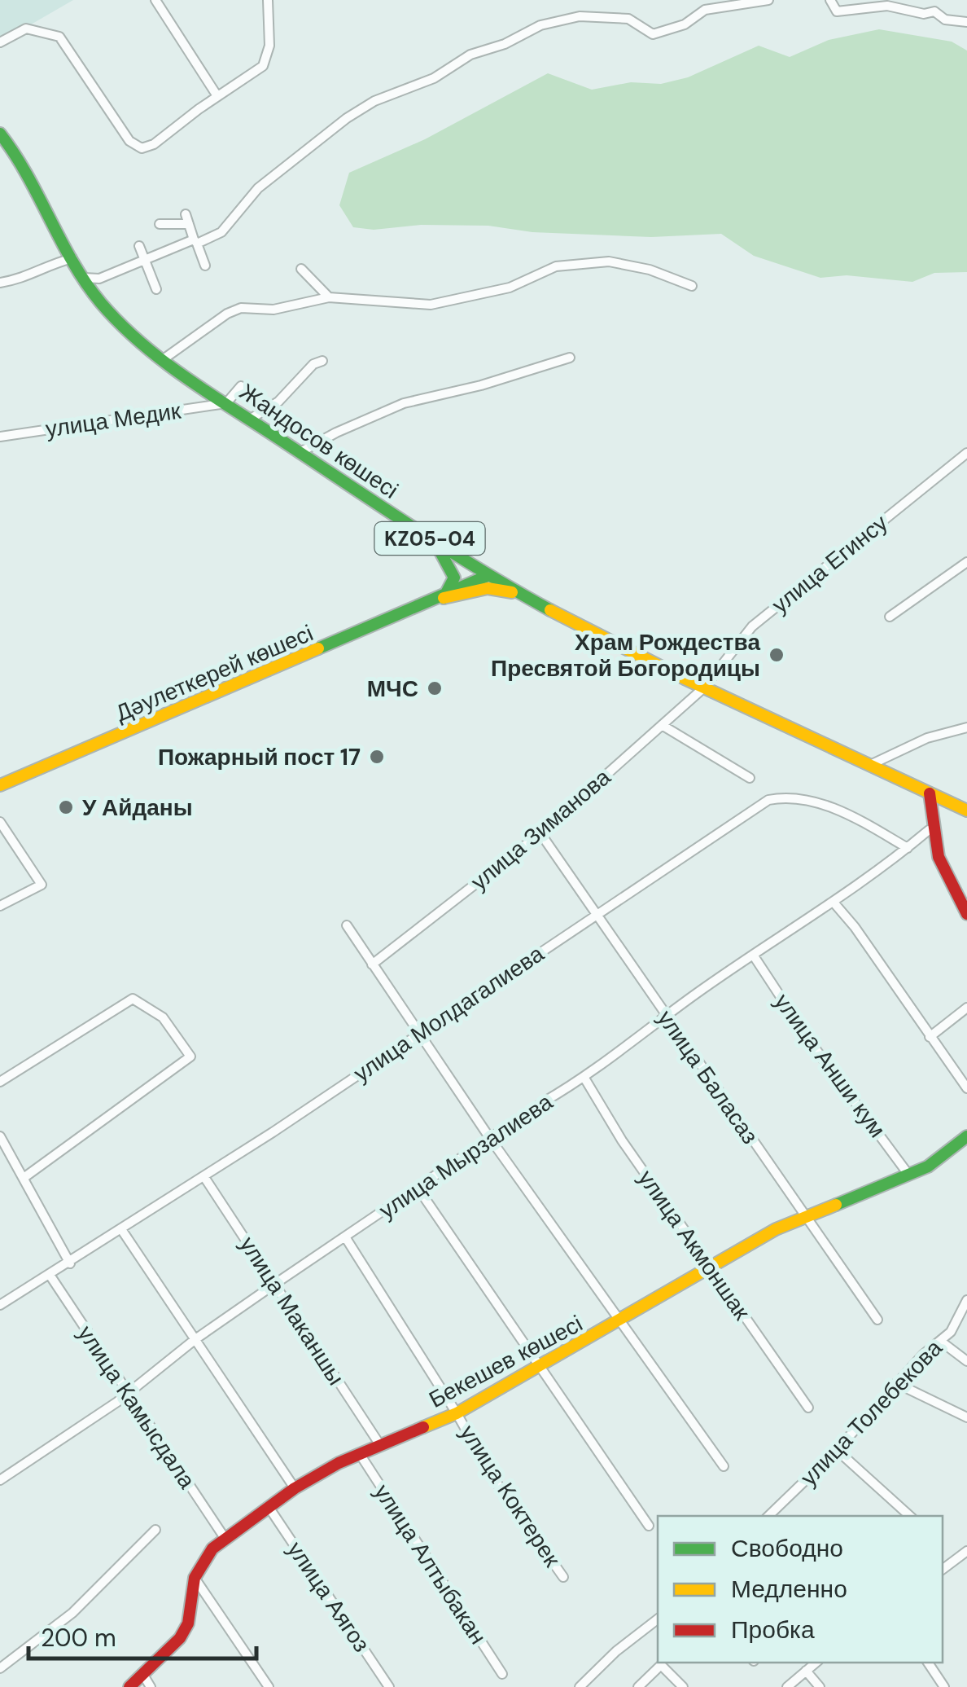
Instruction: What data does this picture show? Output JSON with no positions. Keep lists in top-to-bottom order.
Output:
{
  "streets": {
    "main road": [
      "Жандосов көшесі",
      "KZ05-04",
      "Дәулеткерей көшесі",
      "Бекешев көшесі"
    ],
    "street": [
      "улица Медик",
      "улица Егинсу",
      "улица Зиманова",
      "улица Молдагалиева",
      "улица Анши кум",
      "улица Баласаз",
      "улица Мырзалиева",
      "улица Акмоншак",
      "улица Маканшы",
      "улица Камысдала",
      "улица Толебекова",
      "улица Коктерек",
      "улица Алтыбакан",
      "улица Аягоз"
    ]
  },
  "crossings": [
    ["улица Медик", "Жандосов көшесі"],
    ["Жандосов көшесі", "улица Егинсу"],
    ["Жандосов көшесі", "улица Зиманова"],
    ["улица Егинсу", "улица Зиманова"],
    ["улица Зиманова", "улица Баласаз"],
    ["улица Молдагалиева", "улица Баласаз"],
    ["улица Молдагалиева", "улица Мырзалиева"],
    ["улица Молдагалиева", "улица Маканшы"],
    ["улица Молдагалиева", "улица Камысдала"],
    ["улица Анши кум", "улица Мырзалиева"],
    ["улица Анши кум", "Бекешев көшесі"],
    ["улица Баласаз", "улица Мырзалиева"],
    ["улица Баласаз", "Бекешев көшесі"],
    ["улица Мырзалиева", "улица Акмоншак"],
    ["улица Мырзалиева", "улица Маканшы"],
    ["улица Мырзалиева", "улица Камысдала"],
    ["улица Мырзалиева", "улица Коктерек"],
    ["улица Акмоншак", "Бекешев көшесі"],
    ["улица Маканшы", "Бекешев көшесі"],
    ["Бекешев көшесі", "улица Камысдала"],
    ["Бекешев көшесі", "улица Коктерек"],
    ["Бекешев көшесі", "улица Алтыбакан"],
    ["Бекешев көшесі", "улица Аягоз"]
  ],
  "places": [
    "Храм Рождества Пресвятой Богородицы",
    "МЧС",
    "Пожарный пост 17",
    "У Айданы"
  ],
  "legend": ["Свободно", "Медленно", "Пробка"],
  "scale_bar": "200 m"
}
